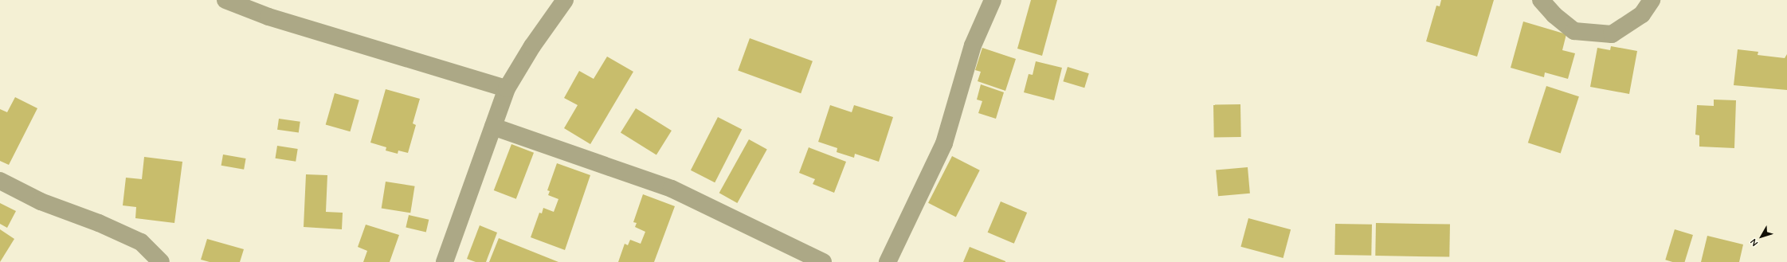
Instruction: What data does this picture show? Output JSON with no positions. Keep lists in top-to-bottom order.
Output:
{
  "north": "bottom left"
}
